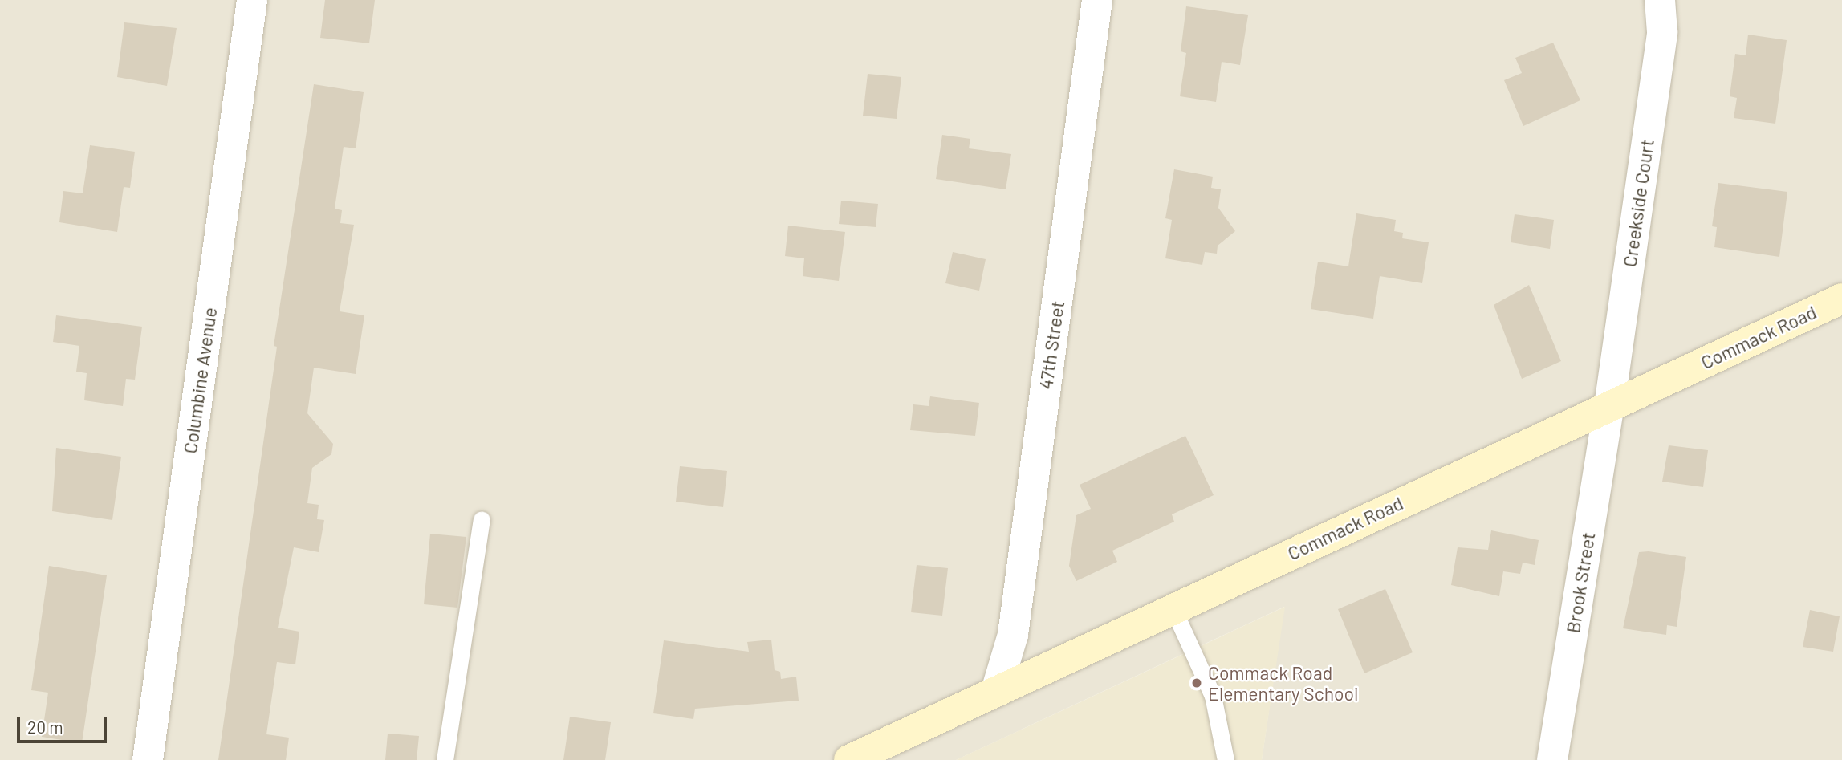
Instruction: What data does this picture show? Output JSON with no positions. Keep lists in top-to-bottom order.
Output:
{
  "streets": {
    "street": [
      "Creekside Court",
      "Commack Road",
      "47th Street",
      "Columbine Avenue",
      "Brook Street"
    ]
  },
  "crossings": [
    ["Creekside Court", "Commack Road"],
    ["Creekside Court", "Brook Street"],
    ["Commack Road", "47th Street"],
    ["Commack Road", "Brook Street"]
  ],
  "places": ["Commack Road Elementary School"],
  "scale_bar": "20 m"
}
